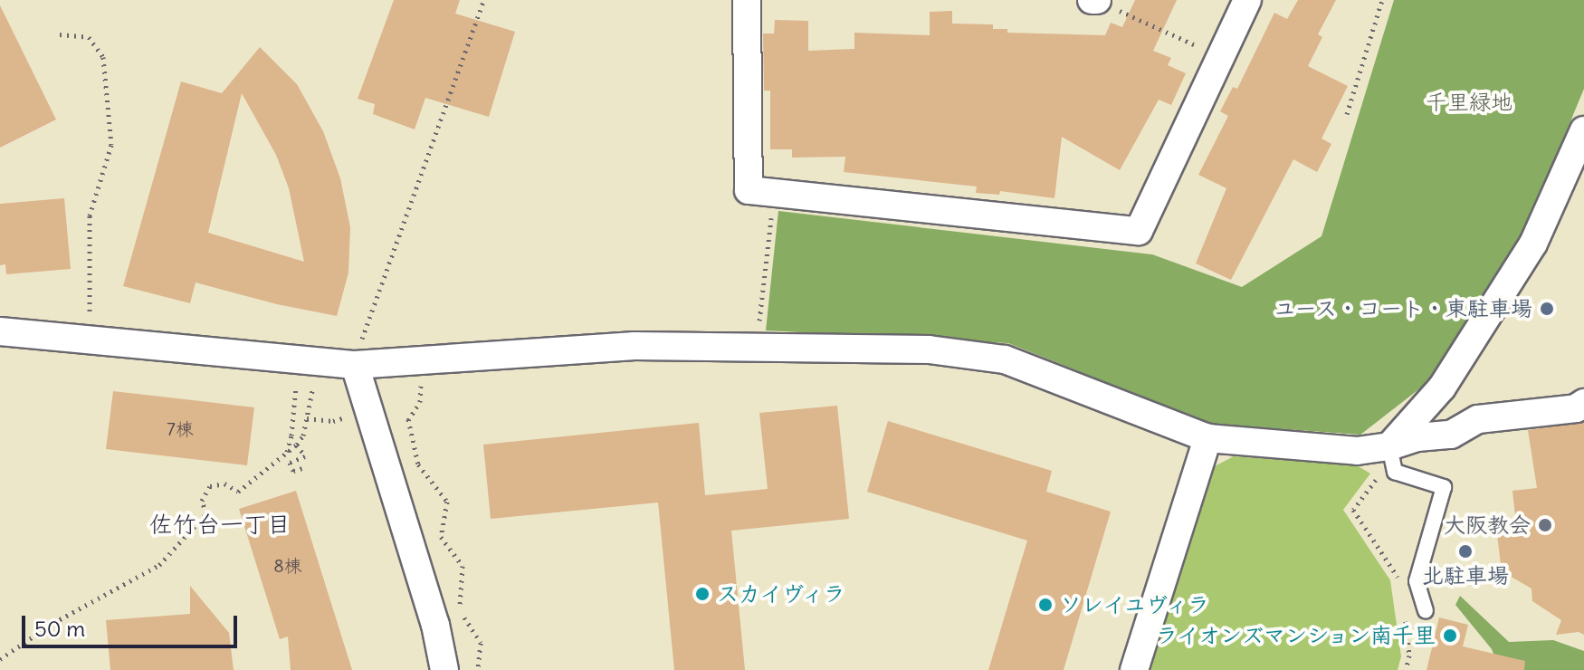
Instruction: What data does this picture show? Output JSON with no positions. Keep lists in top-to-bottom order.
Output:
{
  "districts": ["佐竹台一丁目"],
  "parks": ["千里緑地"],
  "places": [
    "ユース・コート・東駐車場",
    "大阪教会",
    "北駐車場",
    "スカイヴィラ",
    "ソレイユヴィラ",
    "ライオンズマンション南千里"
  ],
  "house_numbers": ["7棟", "8棟"],
  "scale_bar": "50 m"
}
